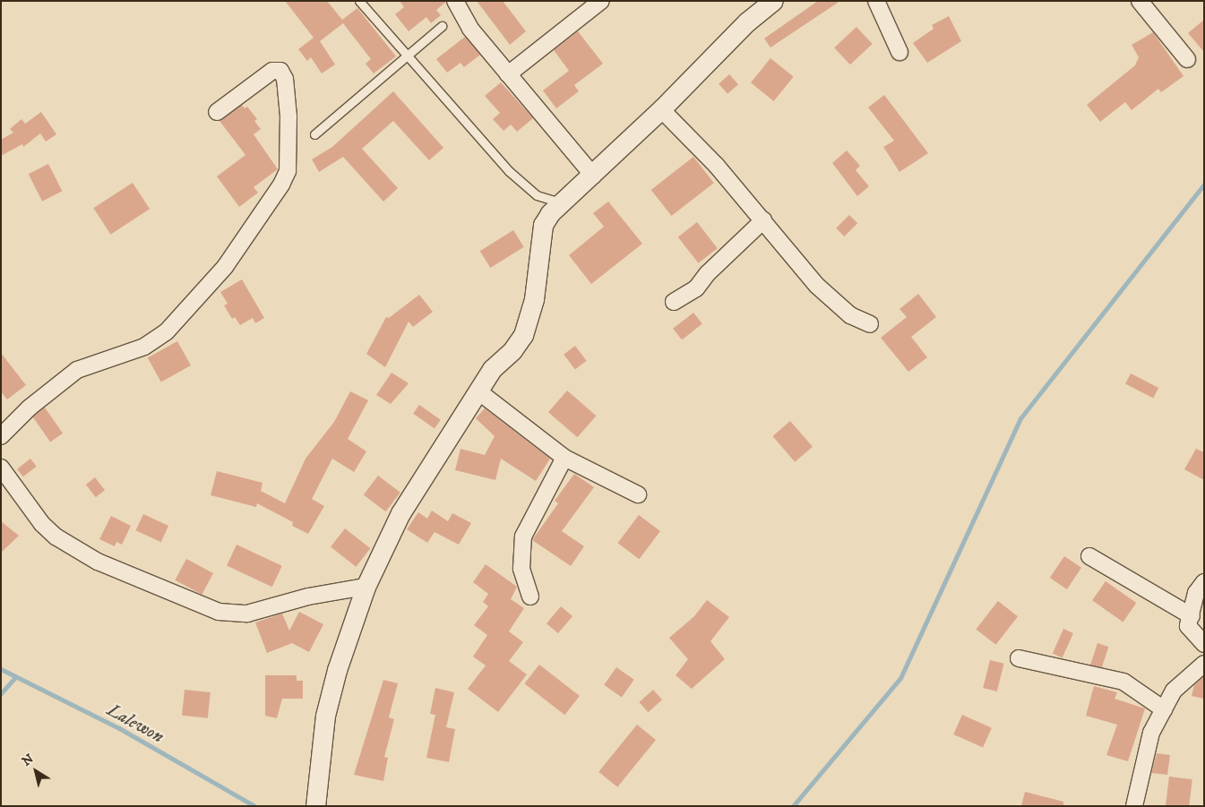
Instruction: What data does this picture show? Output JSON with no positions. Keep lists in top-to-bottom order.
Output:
{
  "water": ["Lalewon"],
  "north": "top left"
}
